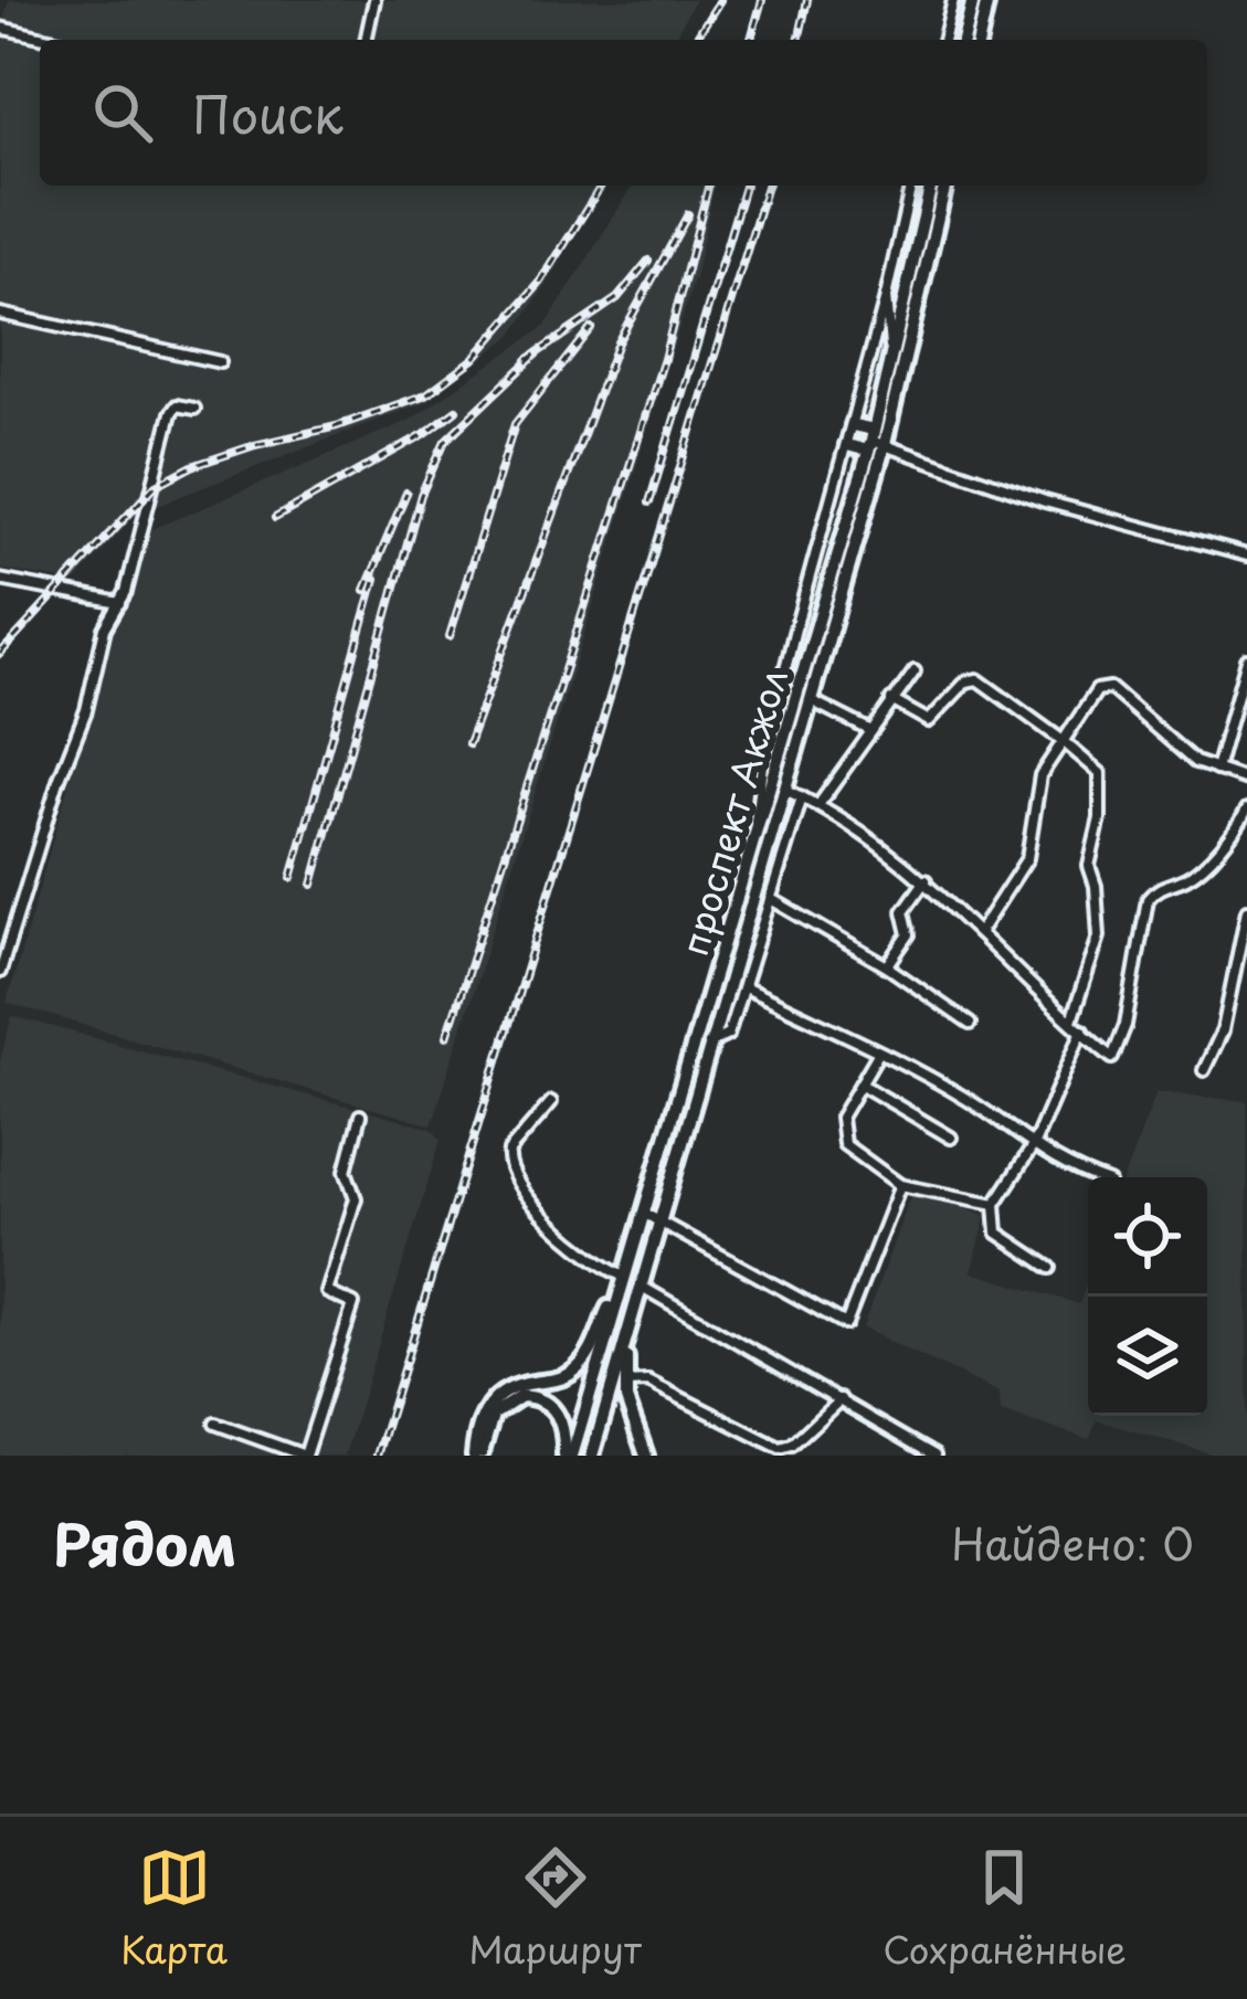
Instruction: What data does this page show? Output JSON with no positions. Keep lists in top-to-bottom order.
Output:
{
  "streets": {
    "main road": ["проспект Акжол"]
  },
  "page": {
    "search": "Поиск",
    "heading": ["Рядом", "Найдено: 0"],
    "nav": ["Карта", "Маршрут", "Сохранённые"]
  }
}
